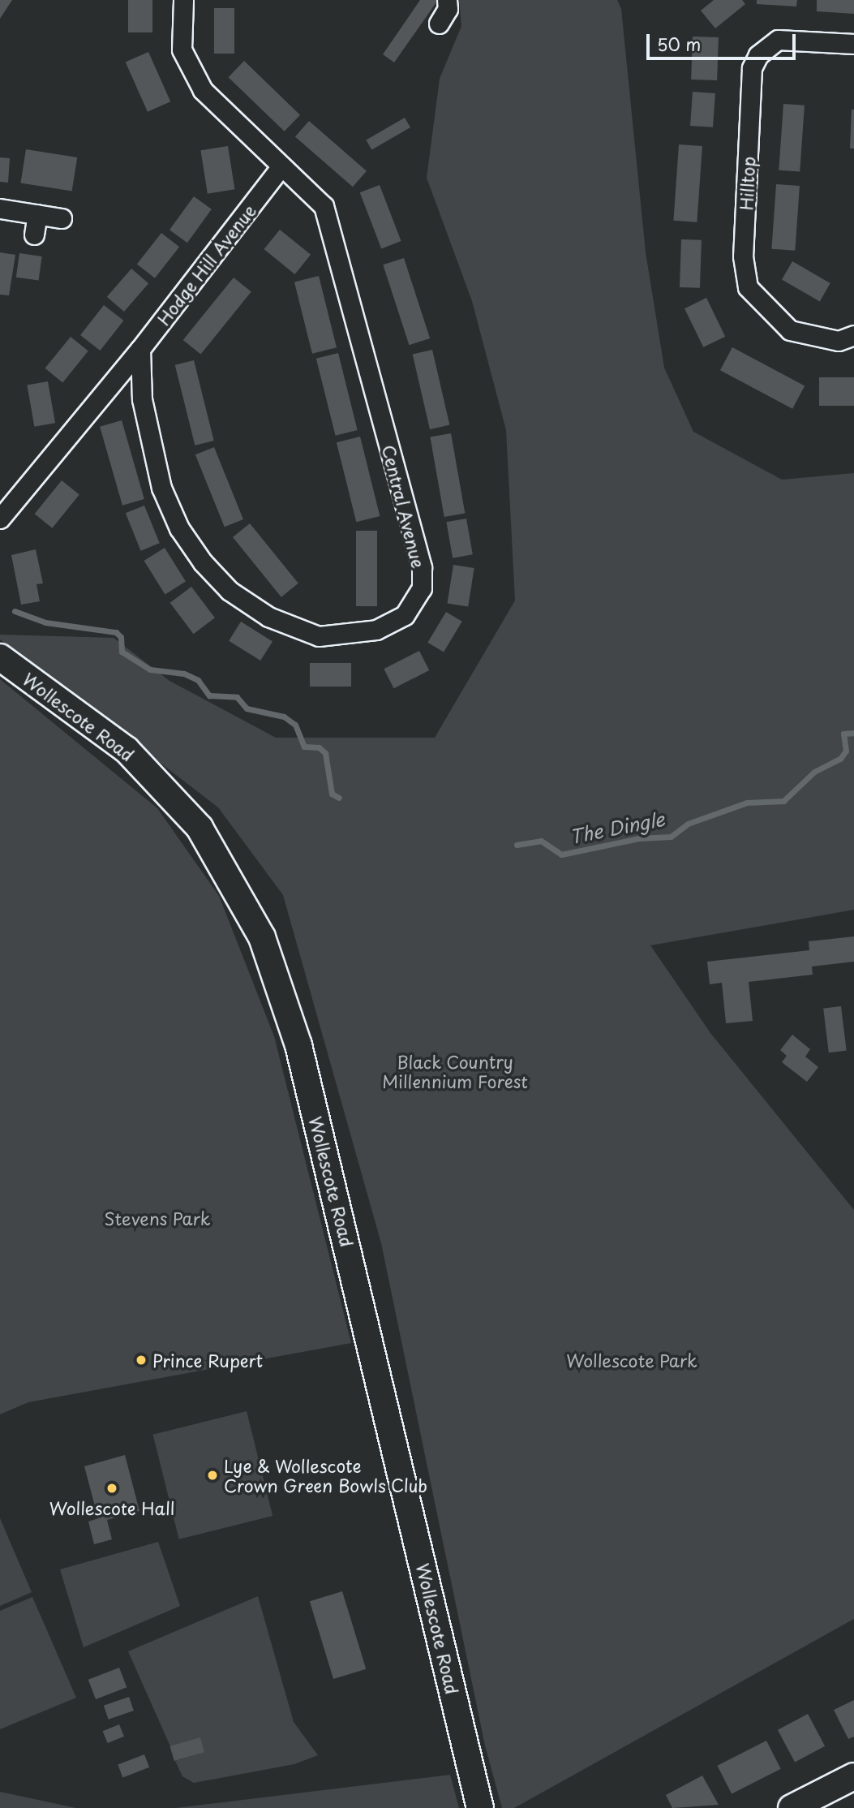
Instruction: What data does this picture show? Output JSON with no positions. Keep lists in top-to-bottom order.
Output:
{
  "streets": {
    "street": [
      "Hilltop",
      "Hodge Hill Avenue",
      "Central Avenue",
      "Wollescote Road"
    ]
  },
  "crossings": [
    ["Hodge Hill Avenue", "Central Avenue"]
  ],
  "water": ["The Dingle"],
  "parks": ["Black Country Millennium Forest", "Stevens Park", "Wollescote Park"],
  "places": ["Prince Rupert", "Lye & Wollescote Crown Green Bowls Club", "Wollescote Hall"],
  "scale_bar": "50 m"
}
